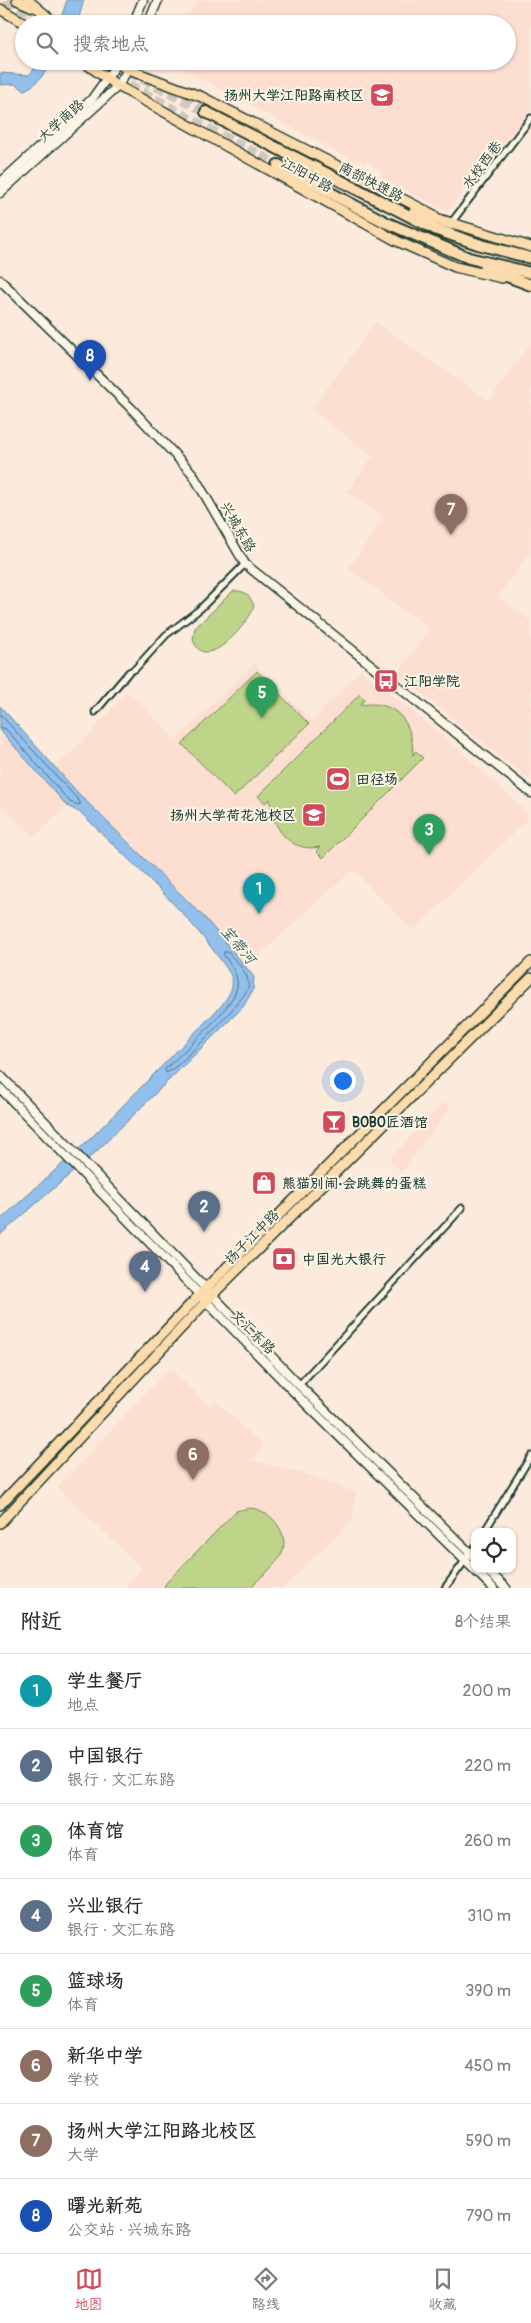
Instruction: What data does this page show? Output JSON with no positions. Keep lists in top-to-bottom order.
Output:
{
  "streets": {
    "highway": ["南部快速路"],
    "main road": [
      "大学南路",
      "江阳中路",
      "兴城东路",
      "扬子江中路",
      "文汇东路"
    ],
    "street": ["水校西巷"]
  },
  "crossings": [
    ["大学南路", "江阳中路"],
    ["水校西巷", "江阳中路"],
    ["扬子江中路", "文汇东路"]
  ],
  "water": ["宝带河"],
  "places": {
    "school or university": ["扬州大学江阳路南校区", "扬州大学荷花池校区"],
    "bus stop": ["江阳学院"],
    "sports": ["田径场"],
    "bar": ["BOBO匠酒馆"],
    "shop": ["熊猫别闹·会跳舞的蛋糕"],
    "bank": ["中国光大银行"]
  },
  "page": {
    "search": "搜索地点",
    "pins": [
      "8",
      "7",
      "5",
      "3",
      "1",
      "2",
      "4",
      "6"
    ],
    "heading": ["附近", "8个结果"],
    "list": [
      {
        "mark": "1",
        "name": "学生餐厅",
        "note": "地点",
        "value": "200 m"
      },
      {
        "mark": "2",
        "name": "中国银行",
        "note": "银行 · 文汇东路",
        "value": "220 m"
      },
      {
        "mark": "3",
        "name": "体育馆",
        "note": "体育",
        "value": "260 m"
      },
      {
        "mark": "4",
        "name": "兴业银行",
        "note": "银行 · 文汇东路",
        "value": "310 m"
      },
      {
        "mark": "5",
        "name": "篮球场",
        "note": "体育",
        "value": "390 m"
      },
      {
        "mark": "6",
        "name": "新华中学",
        "note": "学校",
        "value": "450 m"
      },
      {
        "mark": "7",
        "name": "扬州大学江阳路北校区",
        "note": "大学",
        "value": "590 m"
      },
      {
        "mark": "8",
        "name": "曙光新苑",
        "note": "公交站 · 兴城东路",
        "value": "790 m"
      }
    ],
    "nav": ["地图", "路线", "收藏"]
  }
}
